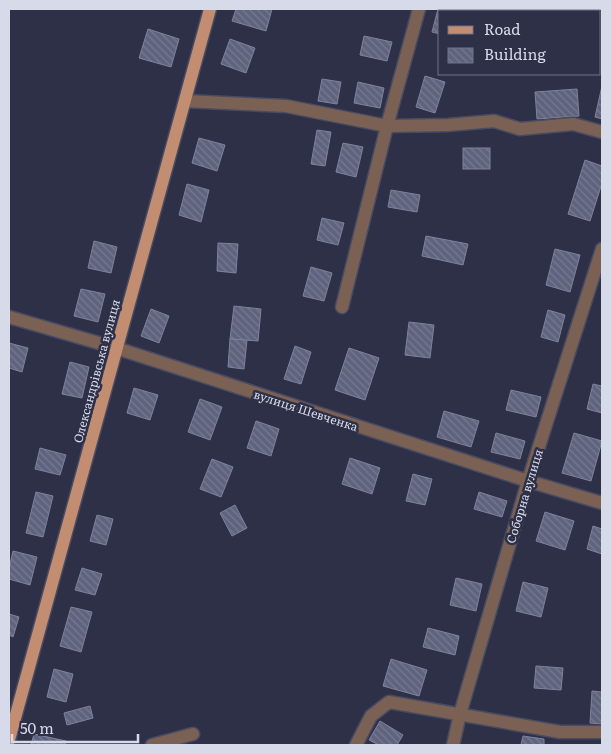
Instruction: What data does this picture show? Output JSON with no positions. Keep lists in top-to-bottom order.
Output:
{
  "streets": {
    "main road": ["Олександрівська вулиця"],
    "street": ["вулиця Шевченка", "Соборна вулиця"]
  },
  "crossings": [
    ["Олександрівська вулиця", "вулиця Шевченка"],
    ["вулиця Шевченка", "Соборна вулиця"]
  ],
  "legend": ["Road", "Building"],
  "scale_bar": "50 m"
}
